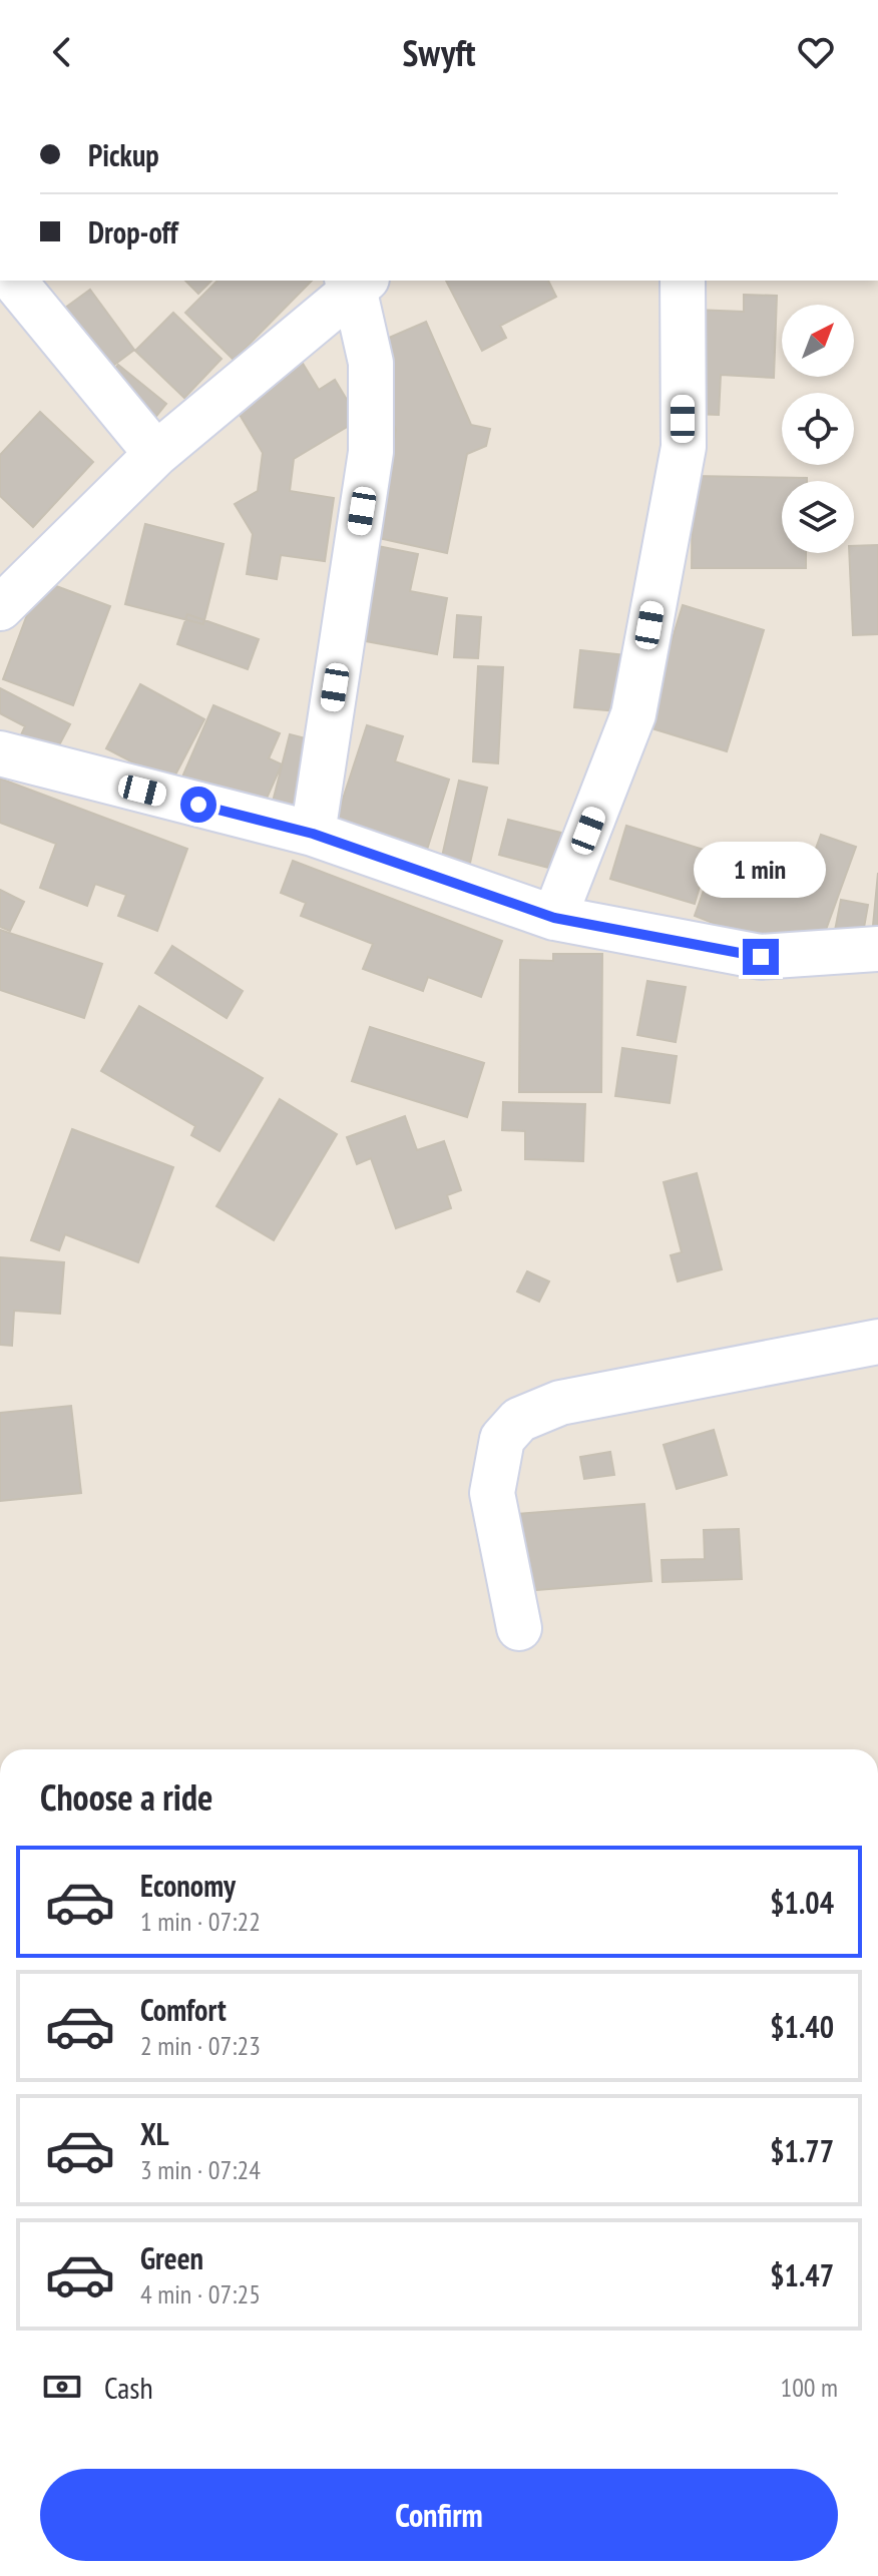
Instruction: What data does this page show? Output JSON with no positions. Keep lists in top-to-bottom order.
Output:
{
  "north": "top right",
  "page": {
    "header": "Swyft",
    "banner": ["Pickup", "Drop-off"],
    "bubble": "1 min",
    "heading": "Choose a ride",
    "list": [
      {
        "name": "Economy",
        "note": "1 min · 07:22",
        "value": "$1.04"
      },
      {
        "name": "Comfort",
        "note": "2 min · 07:23",
        "value": "$1.40"
      },
      {
        "name": "XL",
        "note": "3 min · 07:24",
        "value": "$1.77"
      },
      {
        "name": "Green",
        "note": "4 min · 07:25",
        "value": "$1.47"
      }
    ],
    "pay": ["Cash", "100 m"],
    "buttons": "Confirm"
  }
}
